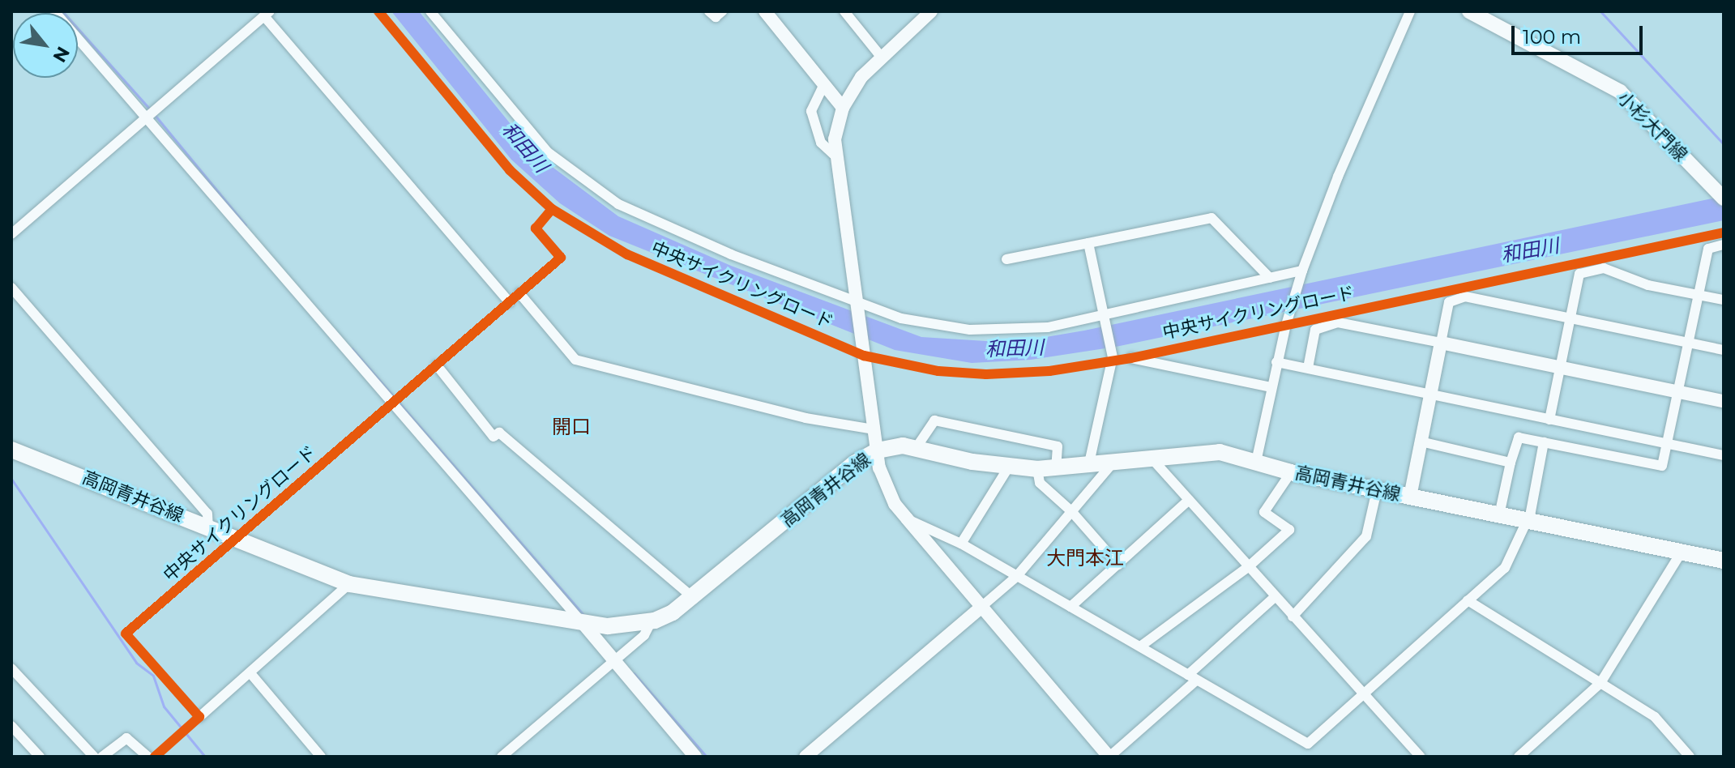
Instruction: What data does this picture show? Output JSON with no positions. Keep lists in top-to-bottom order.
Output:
{
  "streets": {
    "main road": ["小杉大門線", "高岡青井谷線"],
    "cycle path": ["中央サイクリングロード"]
  },
  "districts": ["開口", "大門本江"],
  "water": ["和田川"],
  "scale_bar": "100 m",
  "north": "bottom right"
}
